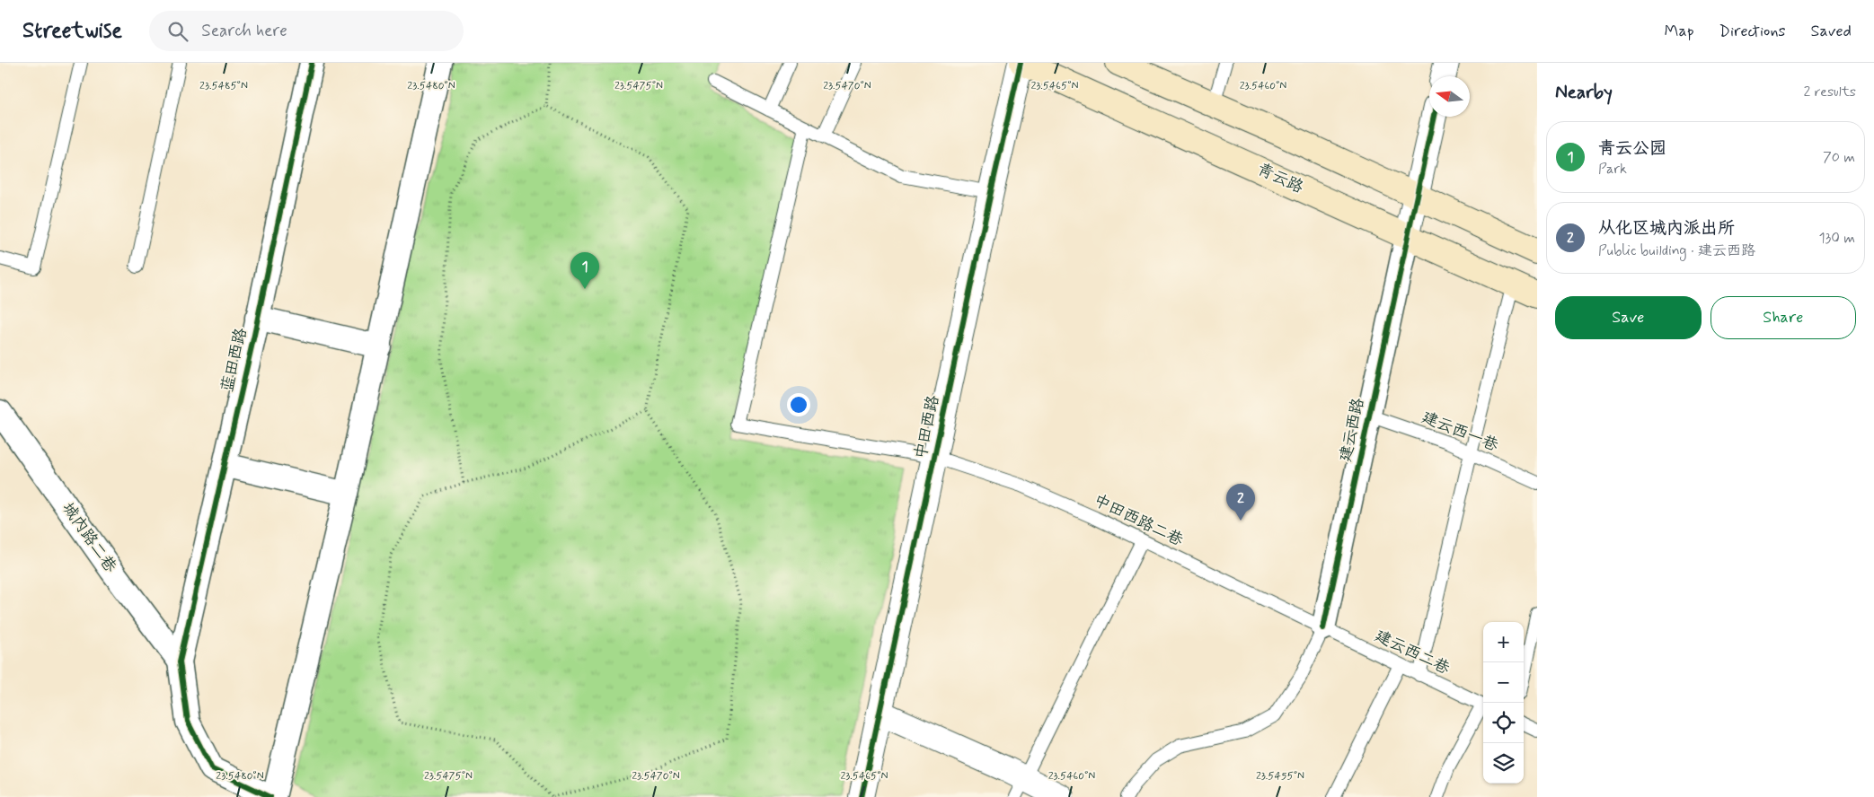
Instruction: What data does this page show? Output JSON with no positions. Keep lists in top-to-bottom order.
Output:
{
  "streets": {
    "main road": ["青云路"],
    "street": [
      "蓝田西路",
      "中田西路",
      "建云西路",
      "城内路二巷"
    ],
    "lane": ["建云西一巷", "中田西路二巷", "建云西二巷"]
  },
  "crossings": [
    ["青云路", "中田西路"],
    ["青云路", "建云西路"],
    ["蓝田西路", "城内路二巷"],
    ["中田西路", "中田西路二巷"],
    ["建云西路", "建云西一巷"],
    ["建云西路", "中田西路二巷"],
    ["建云西路", "建云西二巷"],
    ["中田西路二巷", "建云西二巷"]
  ],
  "north": "left",
  "page": {
    "header": "Streetwise",
    "search": "Search here",
    "nav": ["Map", "Directions", "Saved"],
    "heading": ["Nearby", "2 results"],
    "list": [
      {
        "mark": "1",
        "name": "青云公园",
        "note": "Park",
        "value": "70 m"
      },
      {
        "mark": "2",
        "name": "从化区城内派出所",
        "note": "Public building · 建云西路",
        "value": "130 m"
      }
    ],
    "pins": ["1", "2"],
    "buttons": ["Save", "Share"],
    "map_buttons": ["+", "−"]
  },
  "coordinates": [
    "23.5485°N",
    "23.5480°N",
    "23.5475°N",
    "23.5470°N",
    "23.5465°N",
    "23.5460°N",
    "23.5455°N"
  ]
}
